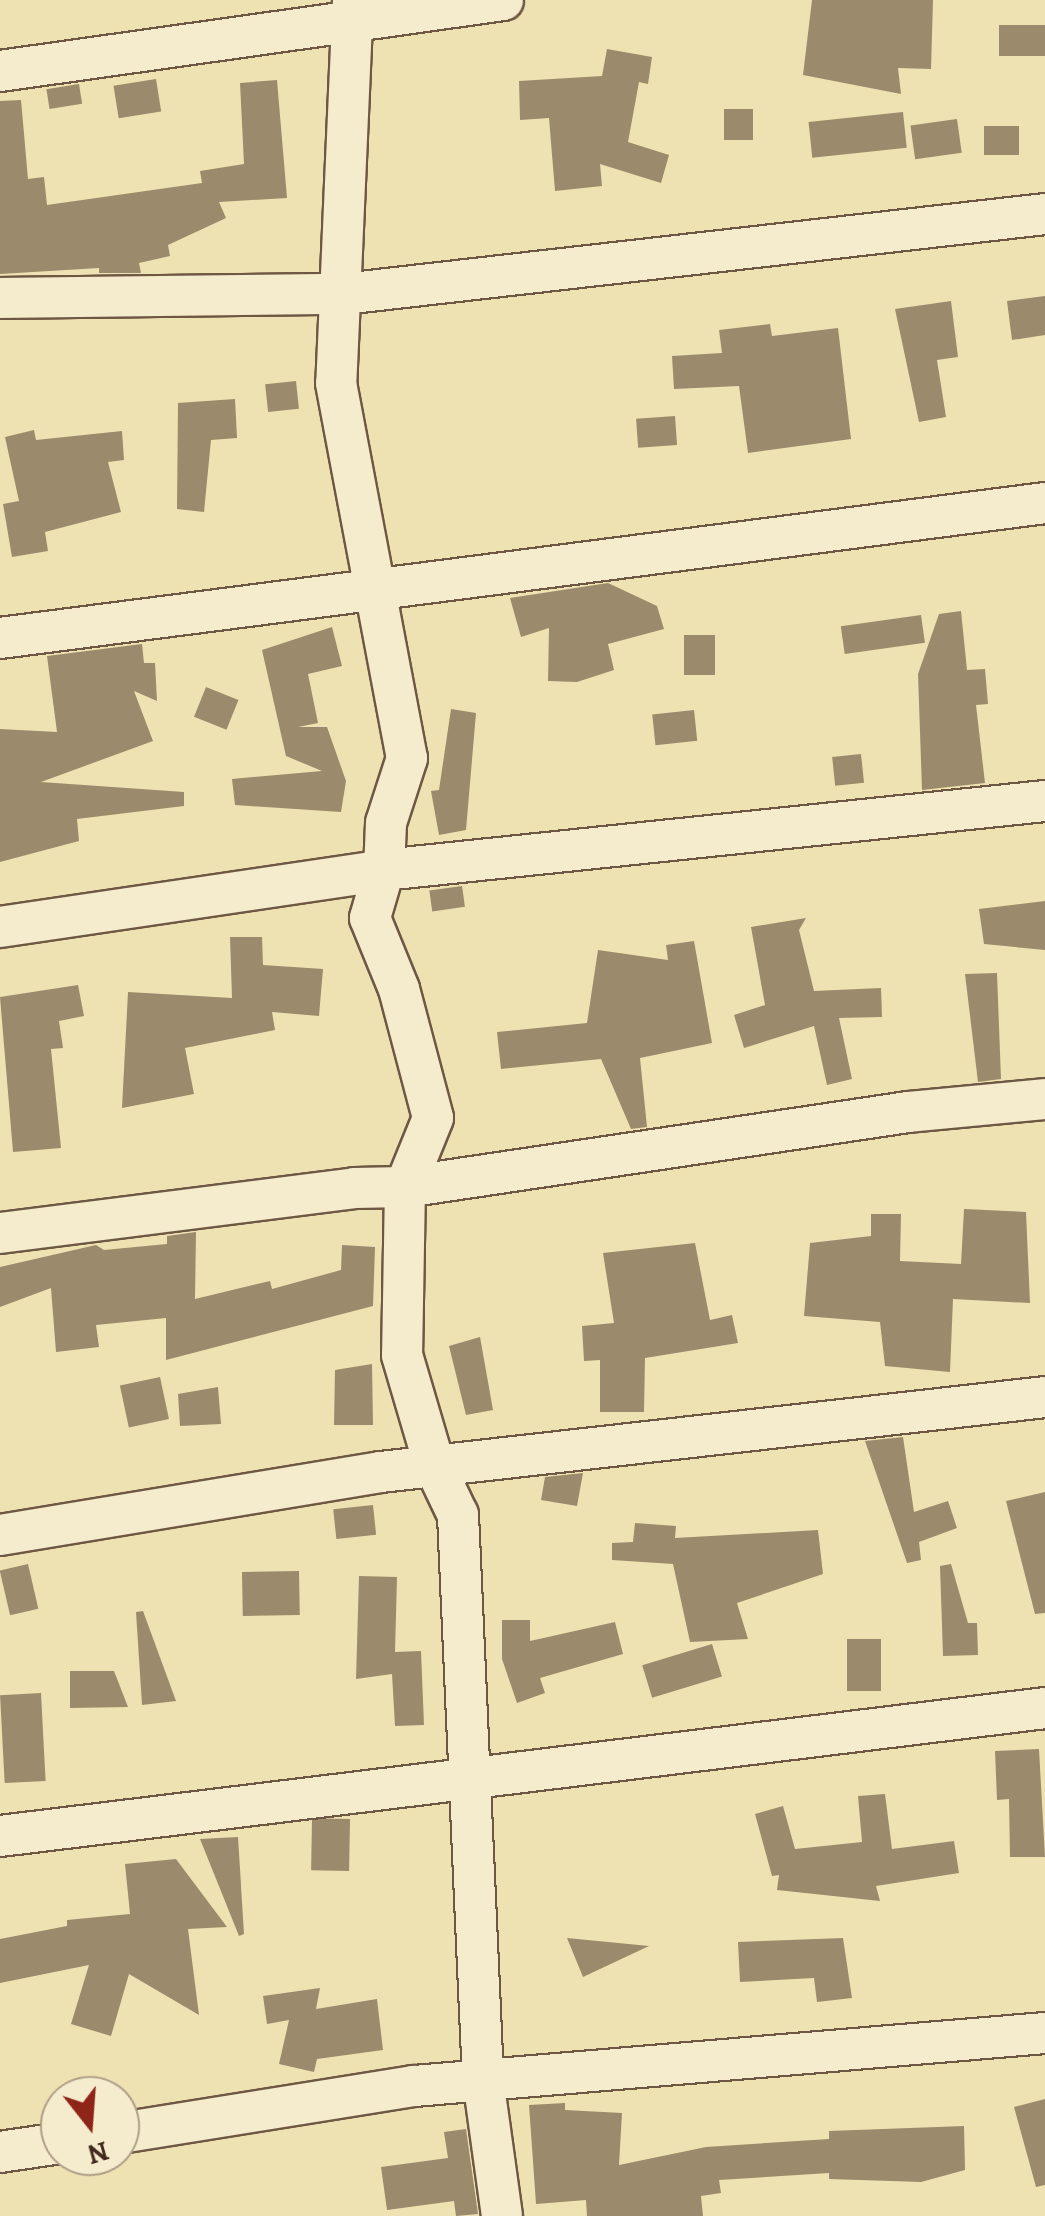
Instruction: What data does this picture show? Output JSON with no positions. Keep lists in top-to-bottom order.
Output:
{
  "north": "bottom"
}
